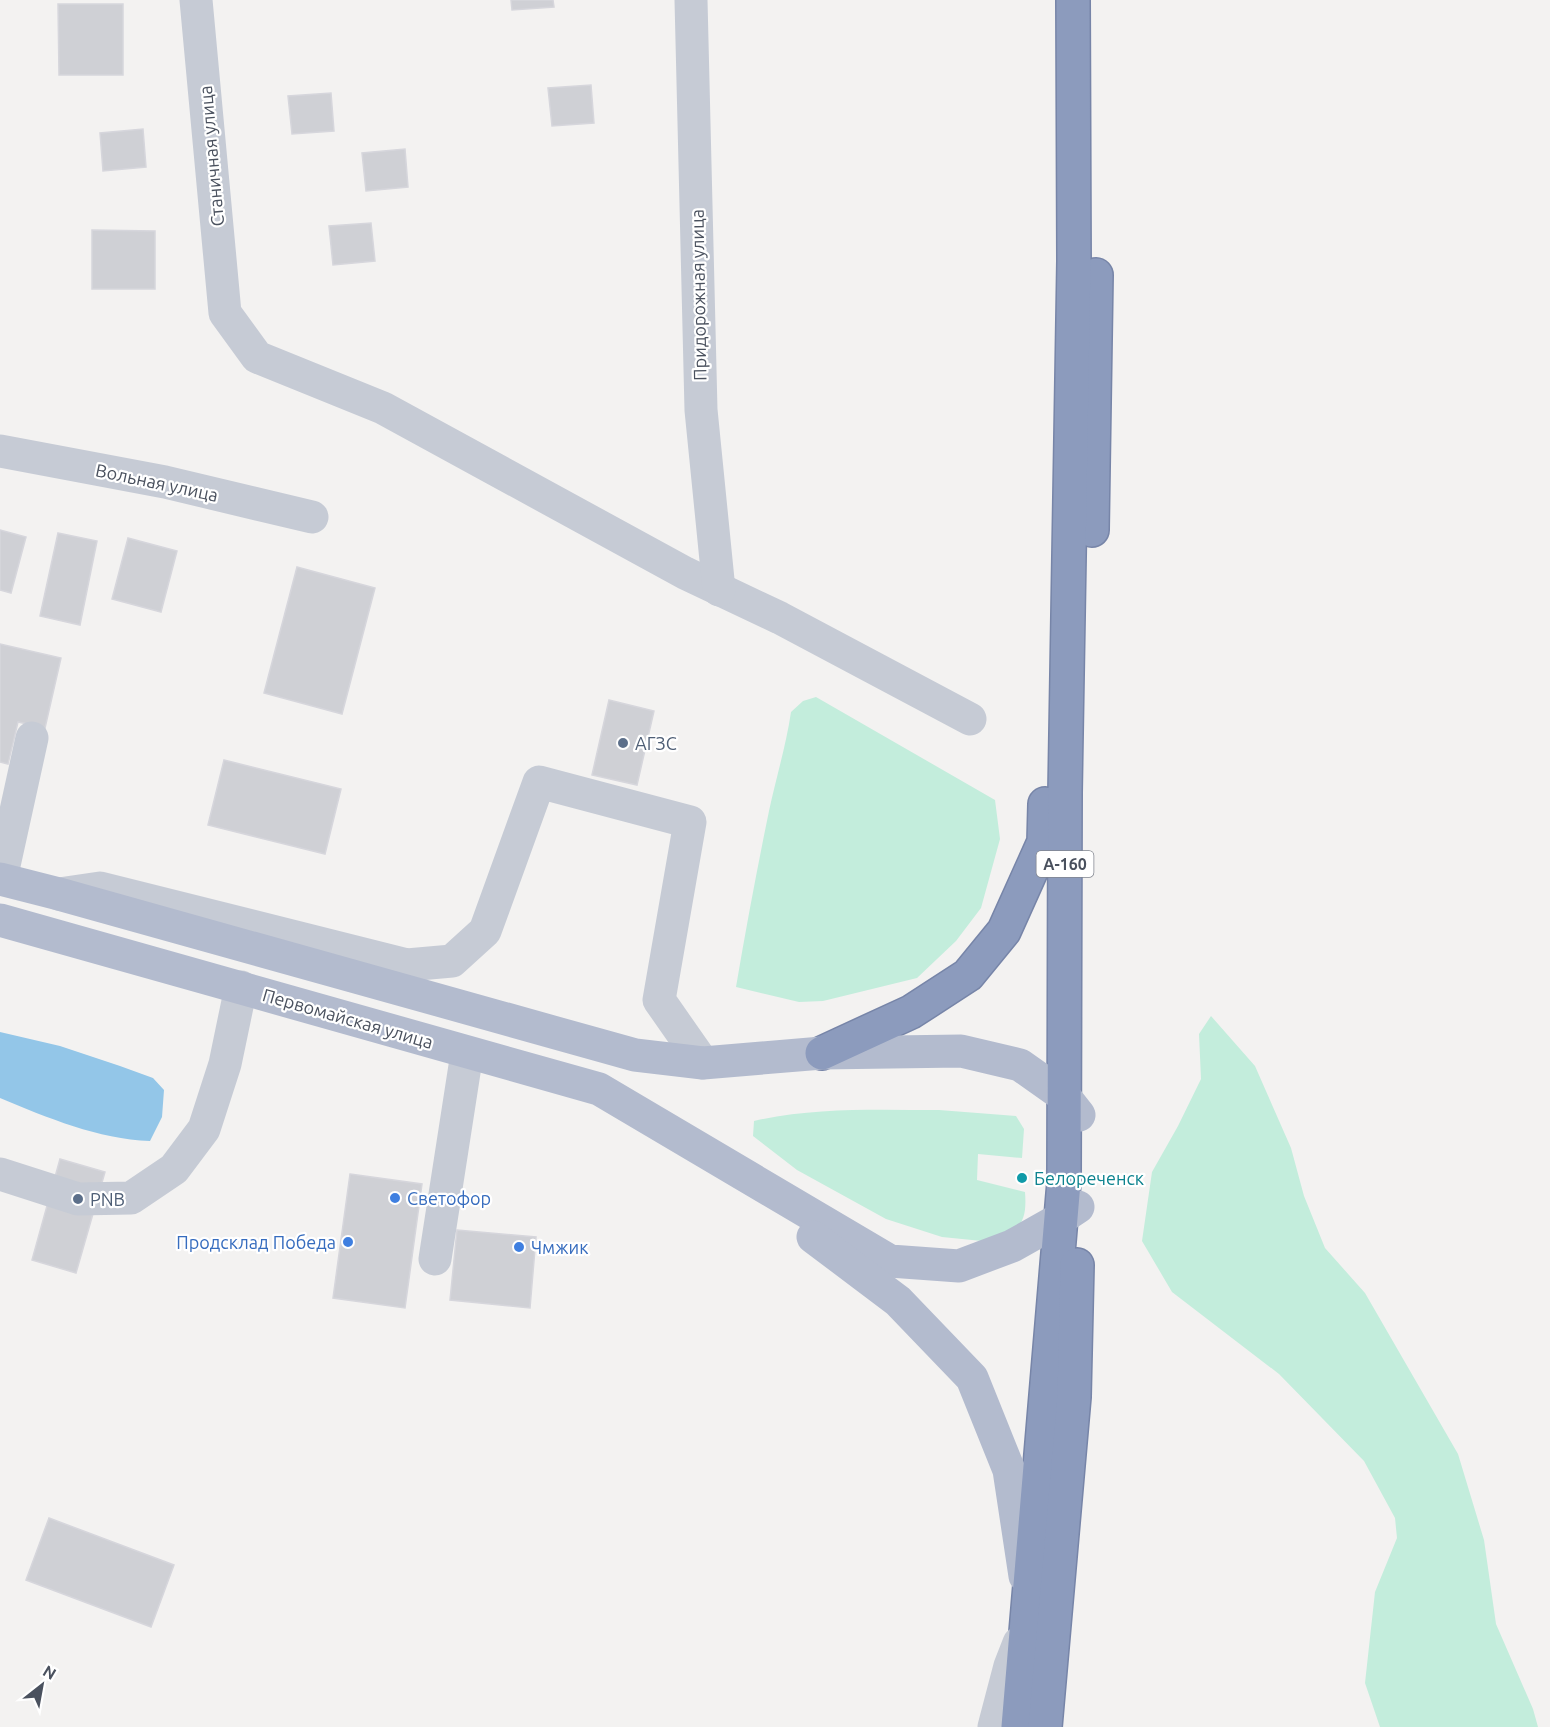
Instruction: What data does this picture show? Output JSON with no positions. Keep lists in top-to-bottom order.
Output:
{
  "streets": {
    "highway": ["А-160"],
    "main road": ["Первомайская улица"],
    "street": ["Станичная улица", "Придорожная улица", "Вольная улица"]
  },
  "crossings": [
    ["Станичная улица", "Придорожная улица"]
  ],
  "places": [
    "АГЗС",
    "Белореченск",
    "Светофор",
    "PNB",
    "Продсклад Победа",
    "Чмжик"
  ],
  "north": "top right"
}
